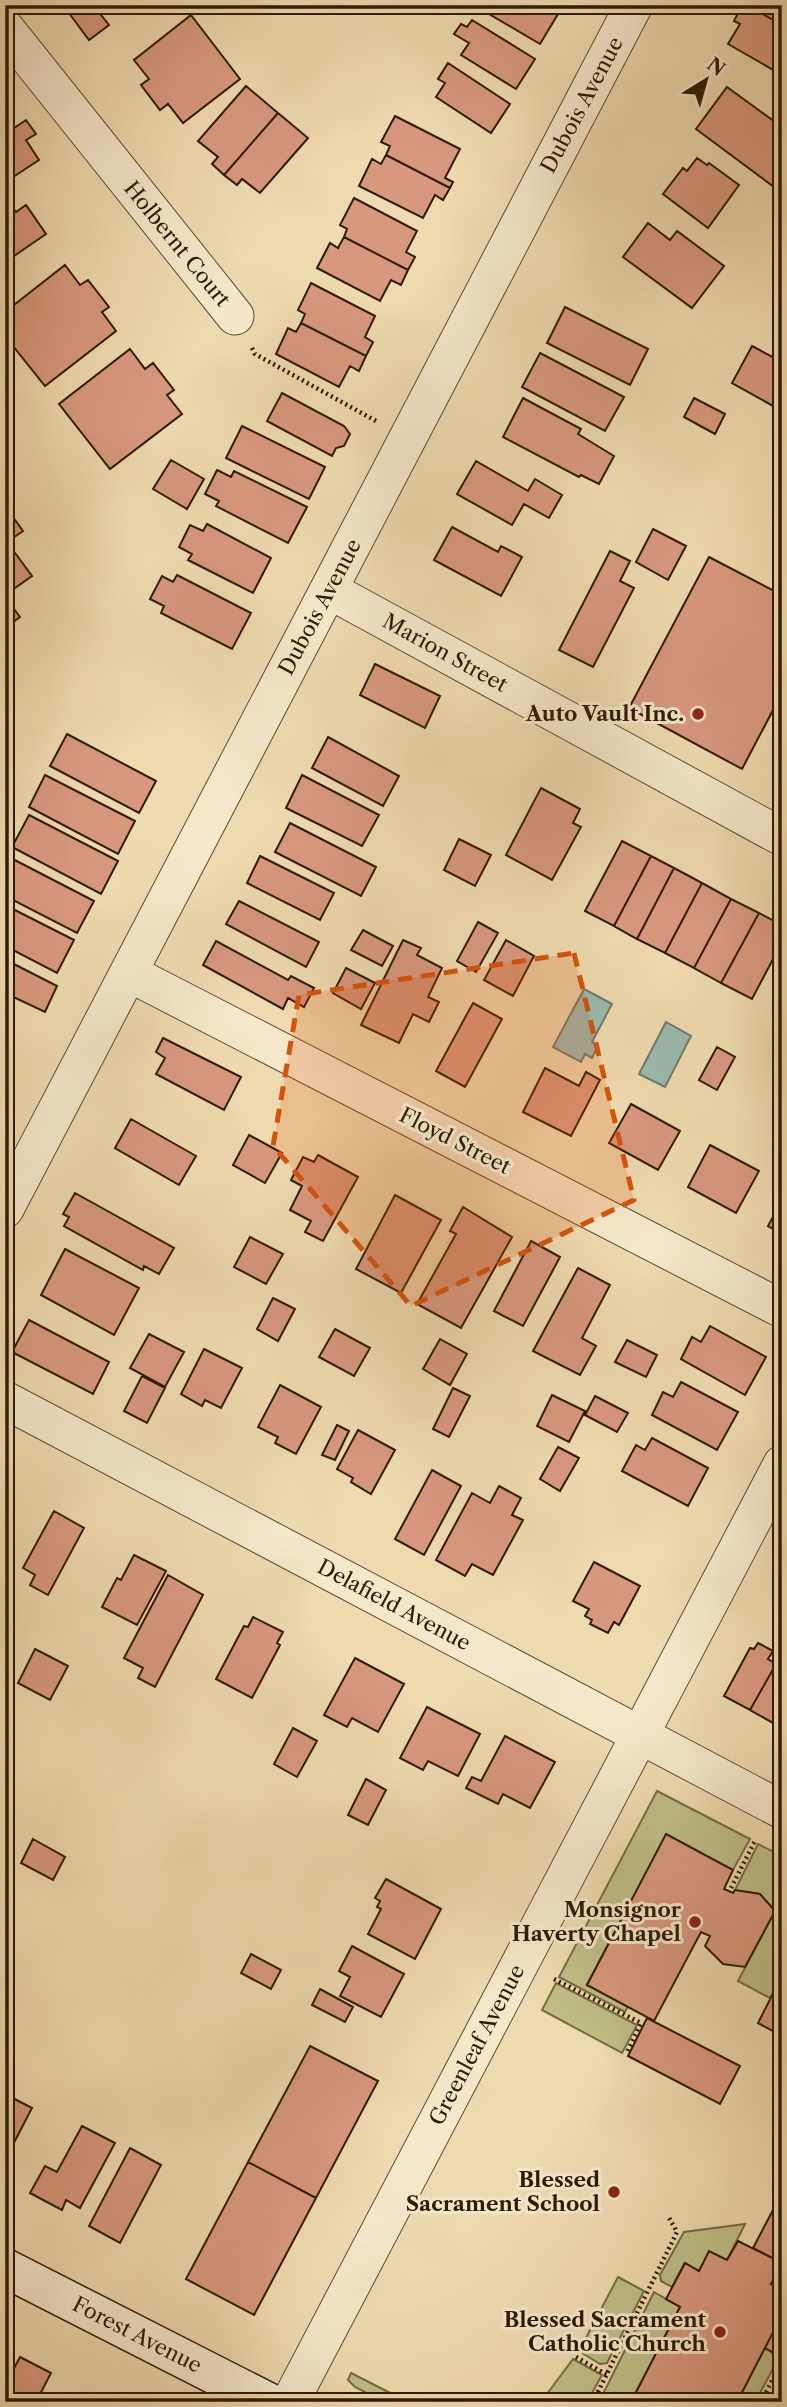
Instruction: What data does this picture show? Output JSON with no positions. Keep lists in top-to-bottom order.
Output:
{
  "streets": {
    "main road": ["Forest Avenue"],
    "street": [
      "Dubois Avenue",
      "Holbernt Court",
      "Marion Street",
      "Floyd Street",
      "Delafield Avenue",
      "Greenleaf Avenue"
    ]
  },
  "crossings": [
    ["Dubois Avenue", "Marion Street"],
    ["Dubois Avenue", "Floyd Street"],
    ["Delafield Avenue", "Greenleaf Avenue"]
  ],
  "places": [
    "Auto Vault Inc.",
    "Monsignor Haverty Chapel",
    "Blessed Sacrament School",
    "Blessed Sacrament Catholic Church"
  ],
  "north": "top right"
}
